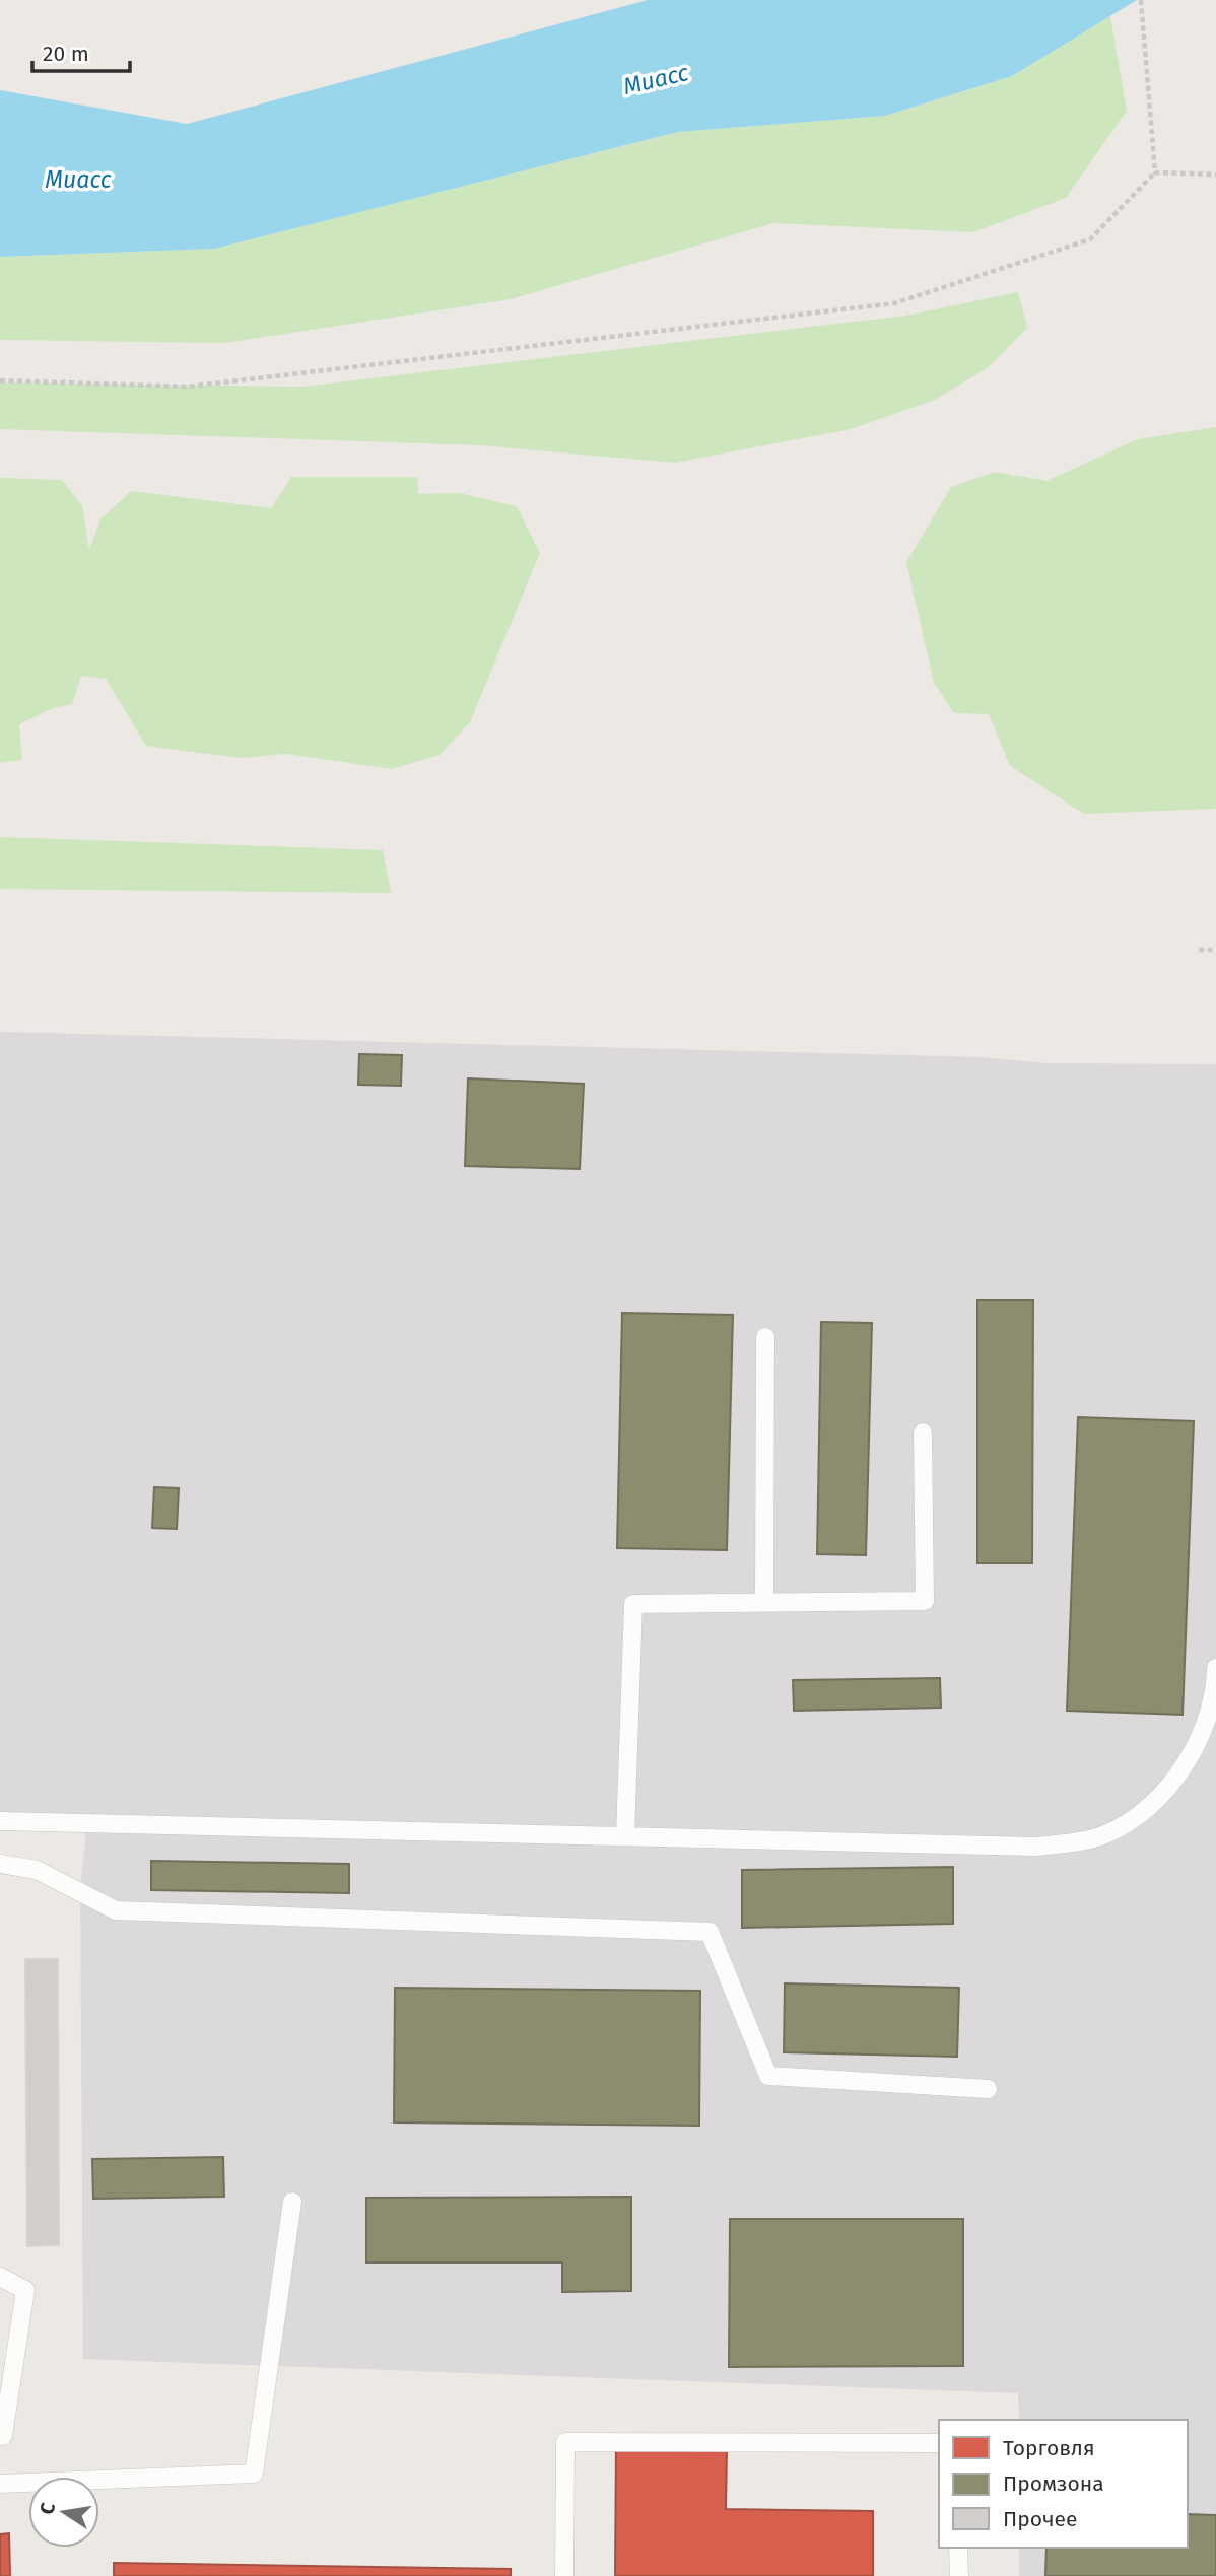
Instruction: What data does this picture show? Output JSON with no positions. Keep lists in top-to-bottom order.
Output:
{
  "water": ["Миасс"],
  "legend": ["Торговля", "Промзона", "Прочее"],
  "scale_bar": "20 m",
  "north": "left"
}
